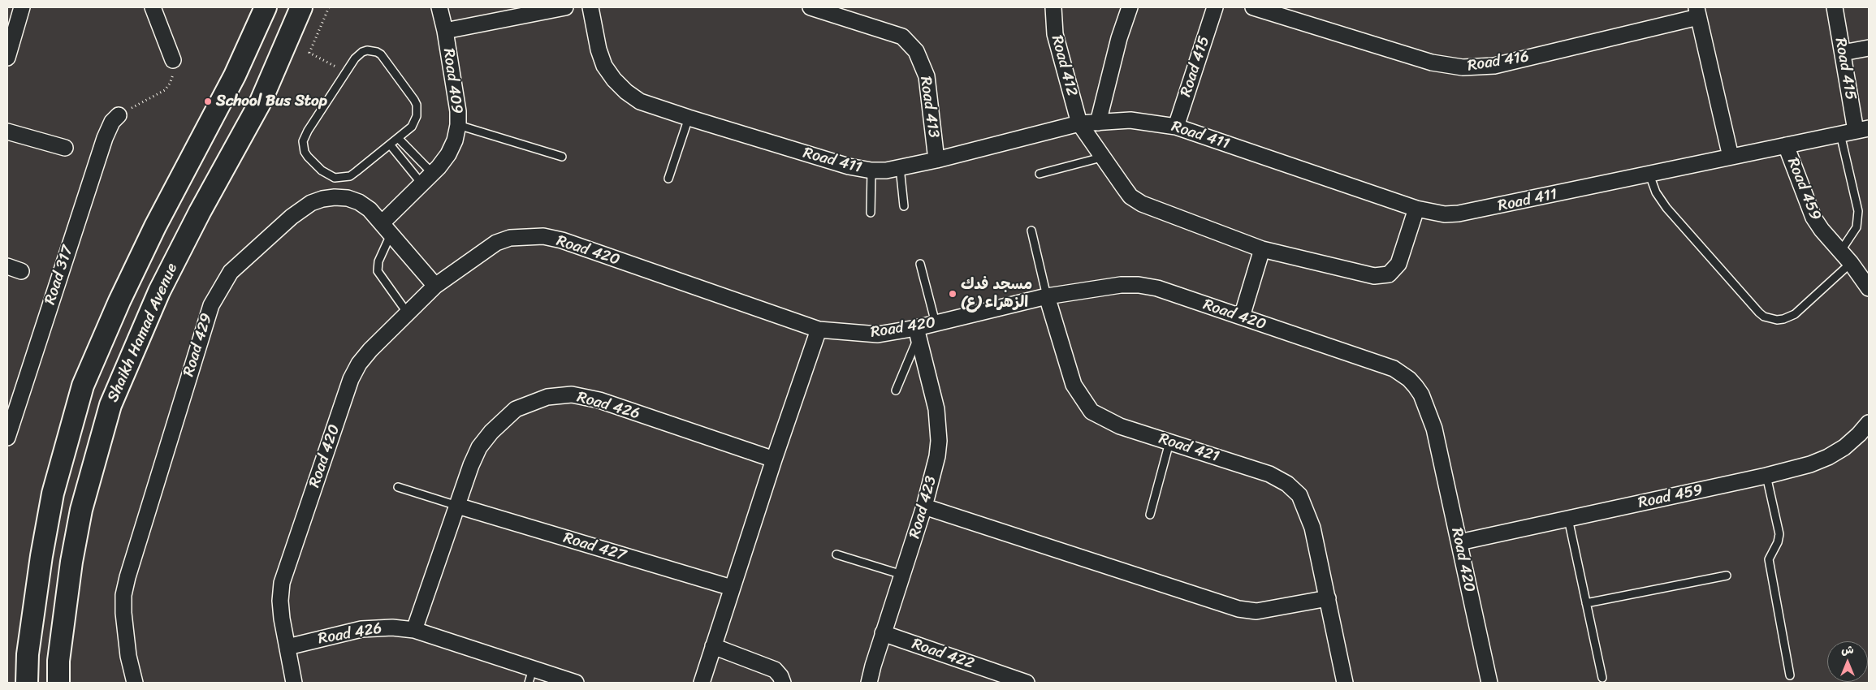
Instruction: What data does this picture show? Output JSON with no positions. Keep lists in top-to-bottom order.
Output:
{
  "streets": {
    "main road": ["Shaikh Hamad Avenue"],
    "street": [
      "Road 416",
      "Road 412",
      "Road 415",
      "Road 409",
      "Road 413",
      "Road 411",
      "Road 459",
      "Road 420",
      "Road 317",
      "Road 429",
      "Road 426",
      "Road 421",
      "Road 423",
      "Road 427",
      "Road 422"
    ]
  },
  "crossings": [
    ["Road 416", "Road 411"],
    ["Road 412", "Road 411"],
    ["Road 415", "Road 411"],
    ["Road 409", "Road 429"],
    ["Road 413", "Road 411"],
    ["Road 411", "Road 459"],
    ["Road 459", "Road 420"],
    ["Road 420", "Road 429"],
    ["Road 420", "Road 426"],
    ["Road 420", "Road 421"],
    ["Road 420", "Road 423"],
    ["Road 426", "Road 427"],
    ["Road 423", "Road 422"]
  ],
  "places": ["School Bus Stop", "مسجد فدك الزهراء (ع)"],
  "north": "top"
}
